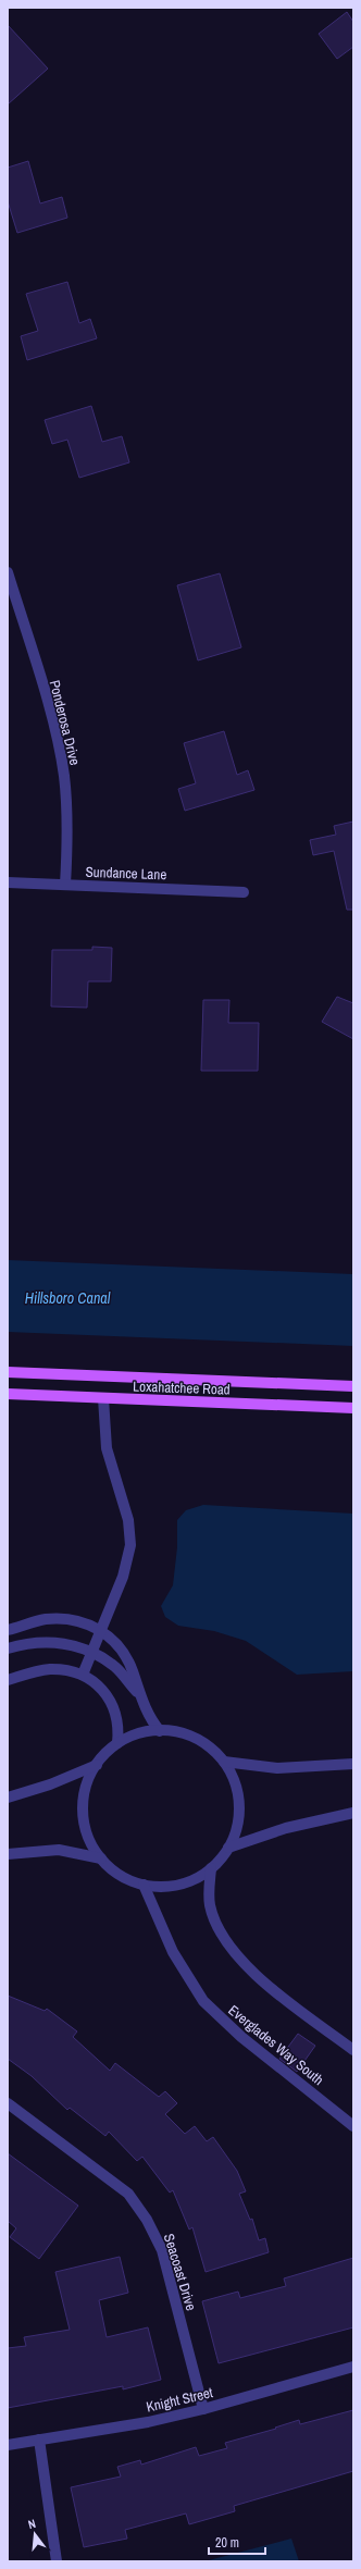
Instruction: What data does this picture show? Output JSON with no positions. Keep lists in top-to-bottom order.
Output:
{
  "streets": {
    "main road": ["Loxahatchee Road"],
    "street": [
      "Ponderosa Drive",
      "Sundance Lane",
      "Everglades Way South",
      "Seacoast Drive",
      "Knight Street"
    ]
  },
  "crossings": [
    ["Ponderosa Drive", "Sundance Lane"],
    ["Seacoast Drive", "Knight Street"]
  ],
  "water": ["Hillsboro Canal"],
  "scale_bar": "20 m",
  "north": "top"
}
